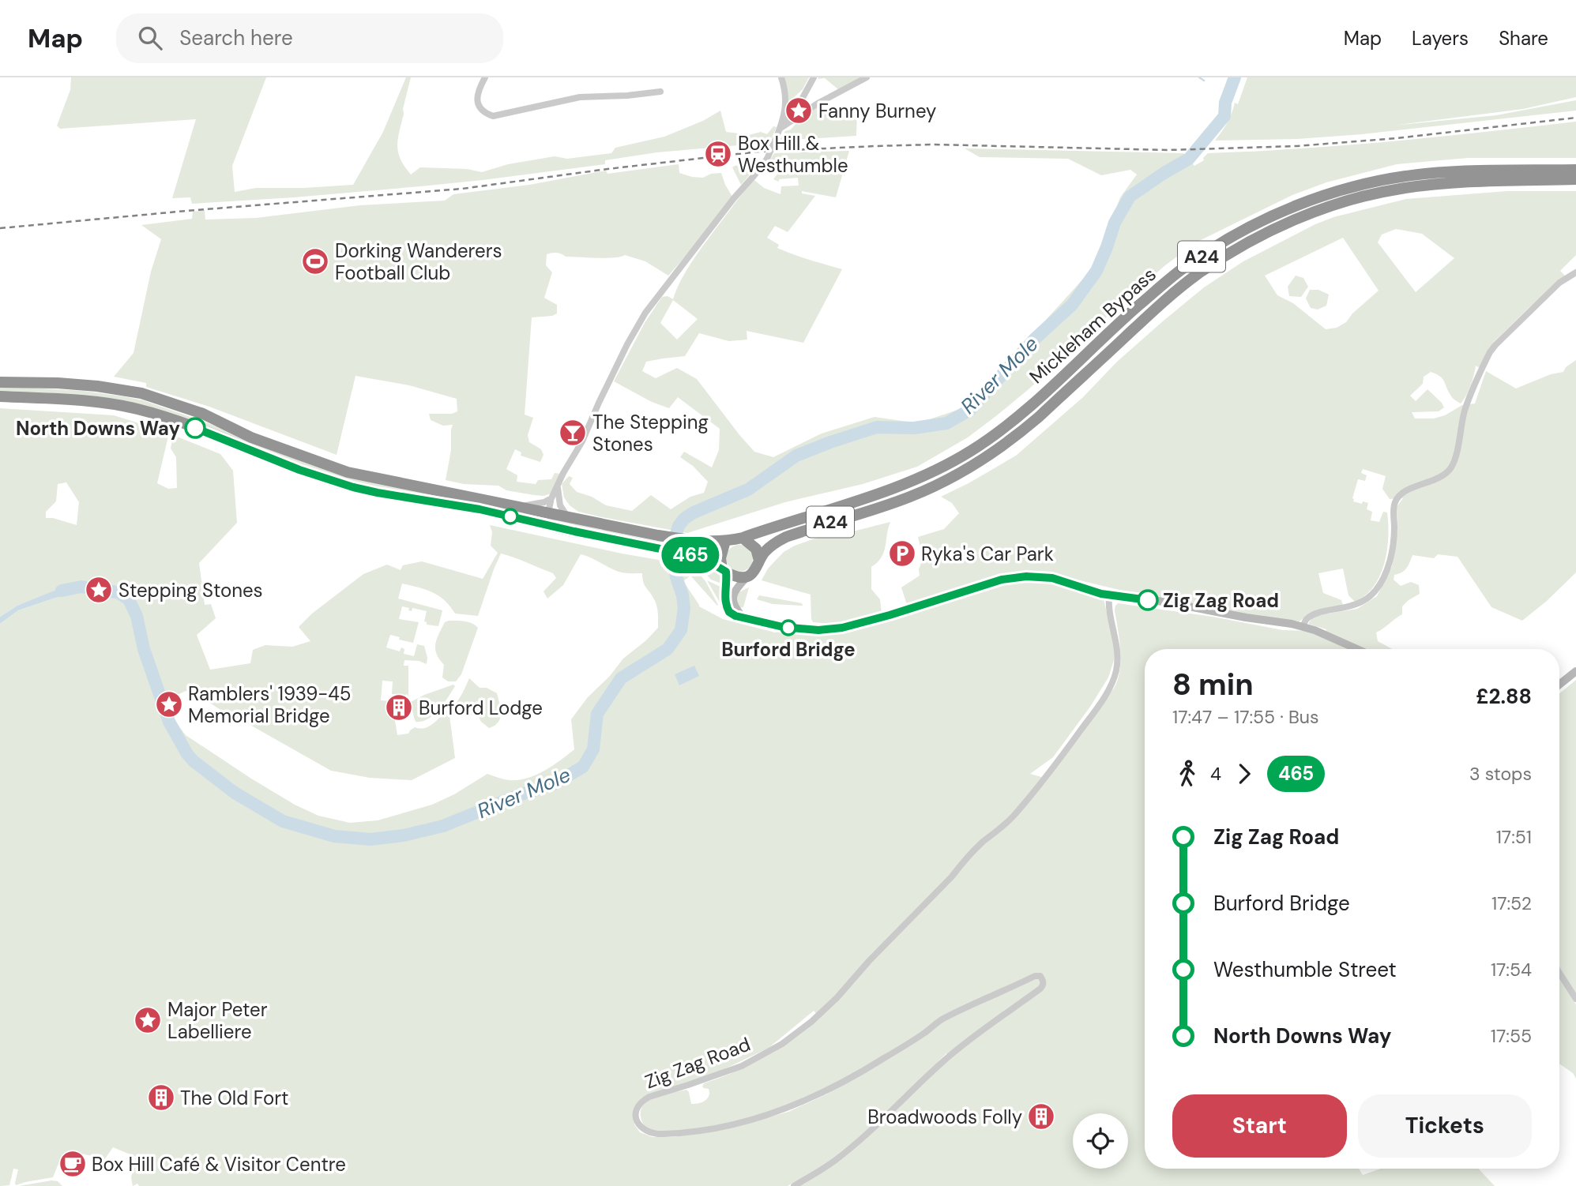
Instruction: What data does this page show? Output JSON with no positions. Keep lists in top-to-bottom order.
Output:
{
  "streets": {
    "highway": ["A24", "Mickleham Bypass"],
    "street": ["Zig Zag Road"]
  },
  "water": ["River Mole"],
  "places": {
    "place": [
      "Fanny Burney",
      "Stepping Stones",
      "Ramblers' 1939-45 Memorial Bridge",
      "Major Peter Labelliere"
    ],
    "station": ["Box Hill & Westhumble"],
    "sports": ["Dorking Wanderers Football Club"],
    "other": ["North Downs Way", "Zig Zag Road", "Burford Bridge"],
    "bar": ["The Stepping Stones"],
    "parking": ["Ryka's Car Park"],
    "building": ["Burford Lodge", "The Old Fort", "Broadwoods Folly"],
    "cafe": ["Box Hill Café & Visitor Centre"]
  },
  "lines": ["bus line 465"],
  "page": {
    "header": "Map",
    "search": "Search here",
    "nav": ["Map", "Layers", "Share"],
    "on_map": "465",
    "heading": ["8 min", "17:47 – 17:55 · Bus", "£2.88"],
    "legs": ["4", "465", "3 stops"],
    "list": [
      {
        "name": "Zig Zag Road",
        "value": "17:51"
      },
      {
        "name": "Burford Bridge",
        "value": "17:52"
      },
      {
        "name": "Westhumble Street",
        "value": "17:54"
      },
      {
        "name": "North Downs Way",
        "value": "17:55"
      }
    ],
    "buttons": ["Start", "Tickets"]
  }
}
